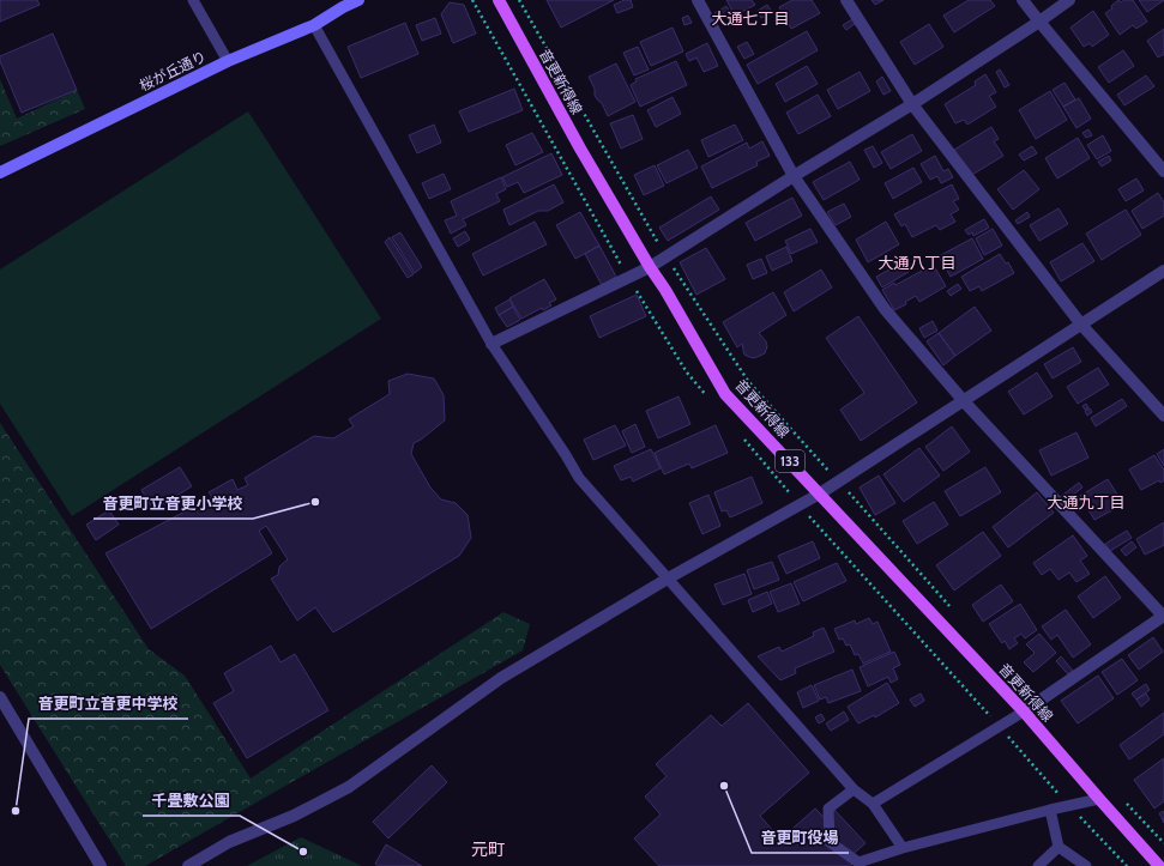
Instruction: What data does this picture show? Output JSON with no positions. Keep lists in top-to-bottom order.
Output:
{
  "streets": {
    "main road": ["音更新得線", "133"],
    "street": ["桜が丘通り"]
  },
  "districts": [
    "大通七丁目",
    "大通八丁目",
    "大通九丁目",
    "元町"
  ],
  "places": [
    "音更町立音更小学校",
    "音更町役場",
    "音更町立音更中学校",
    "千畳敷公園"
  ]
}
